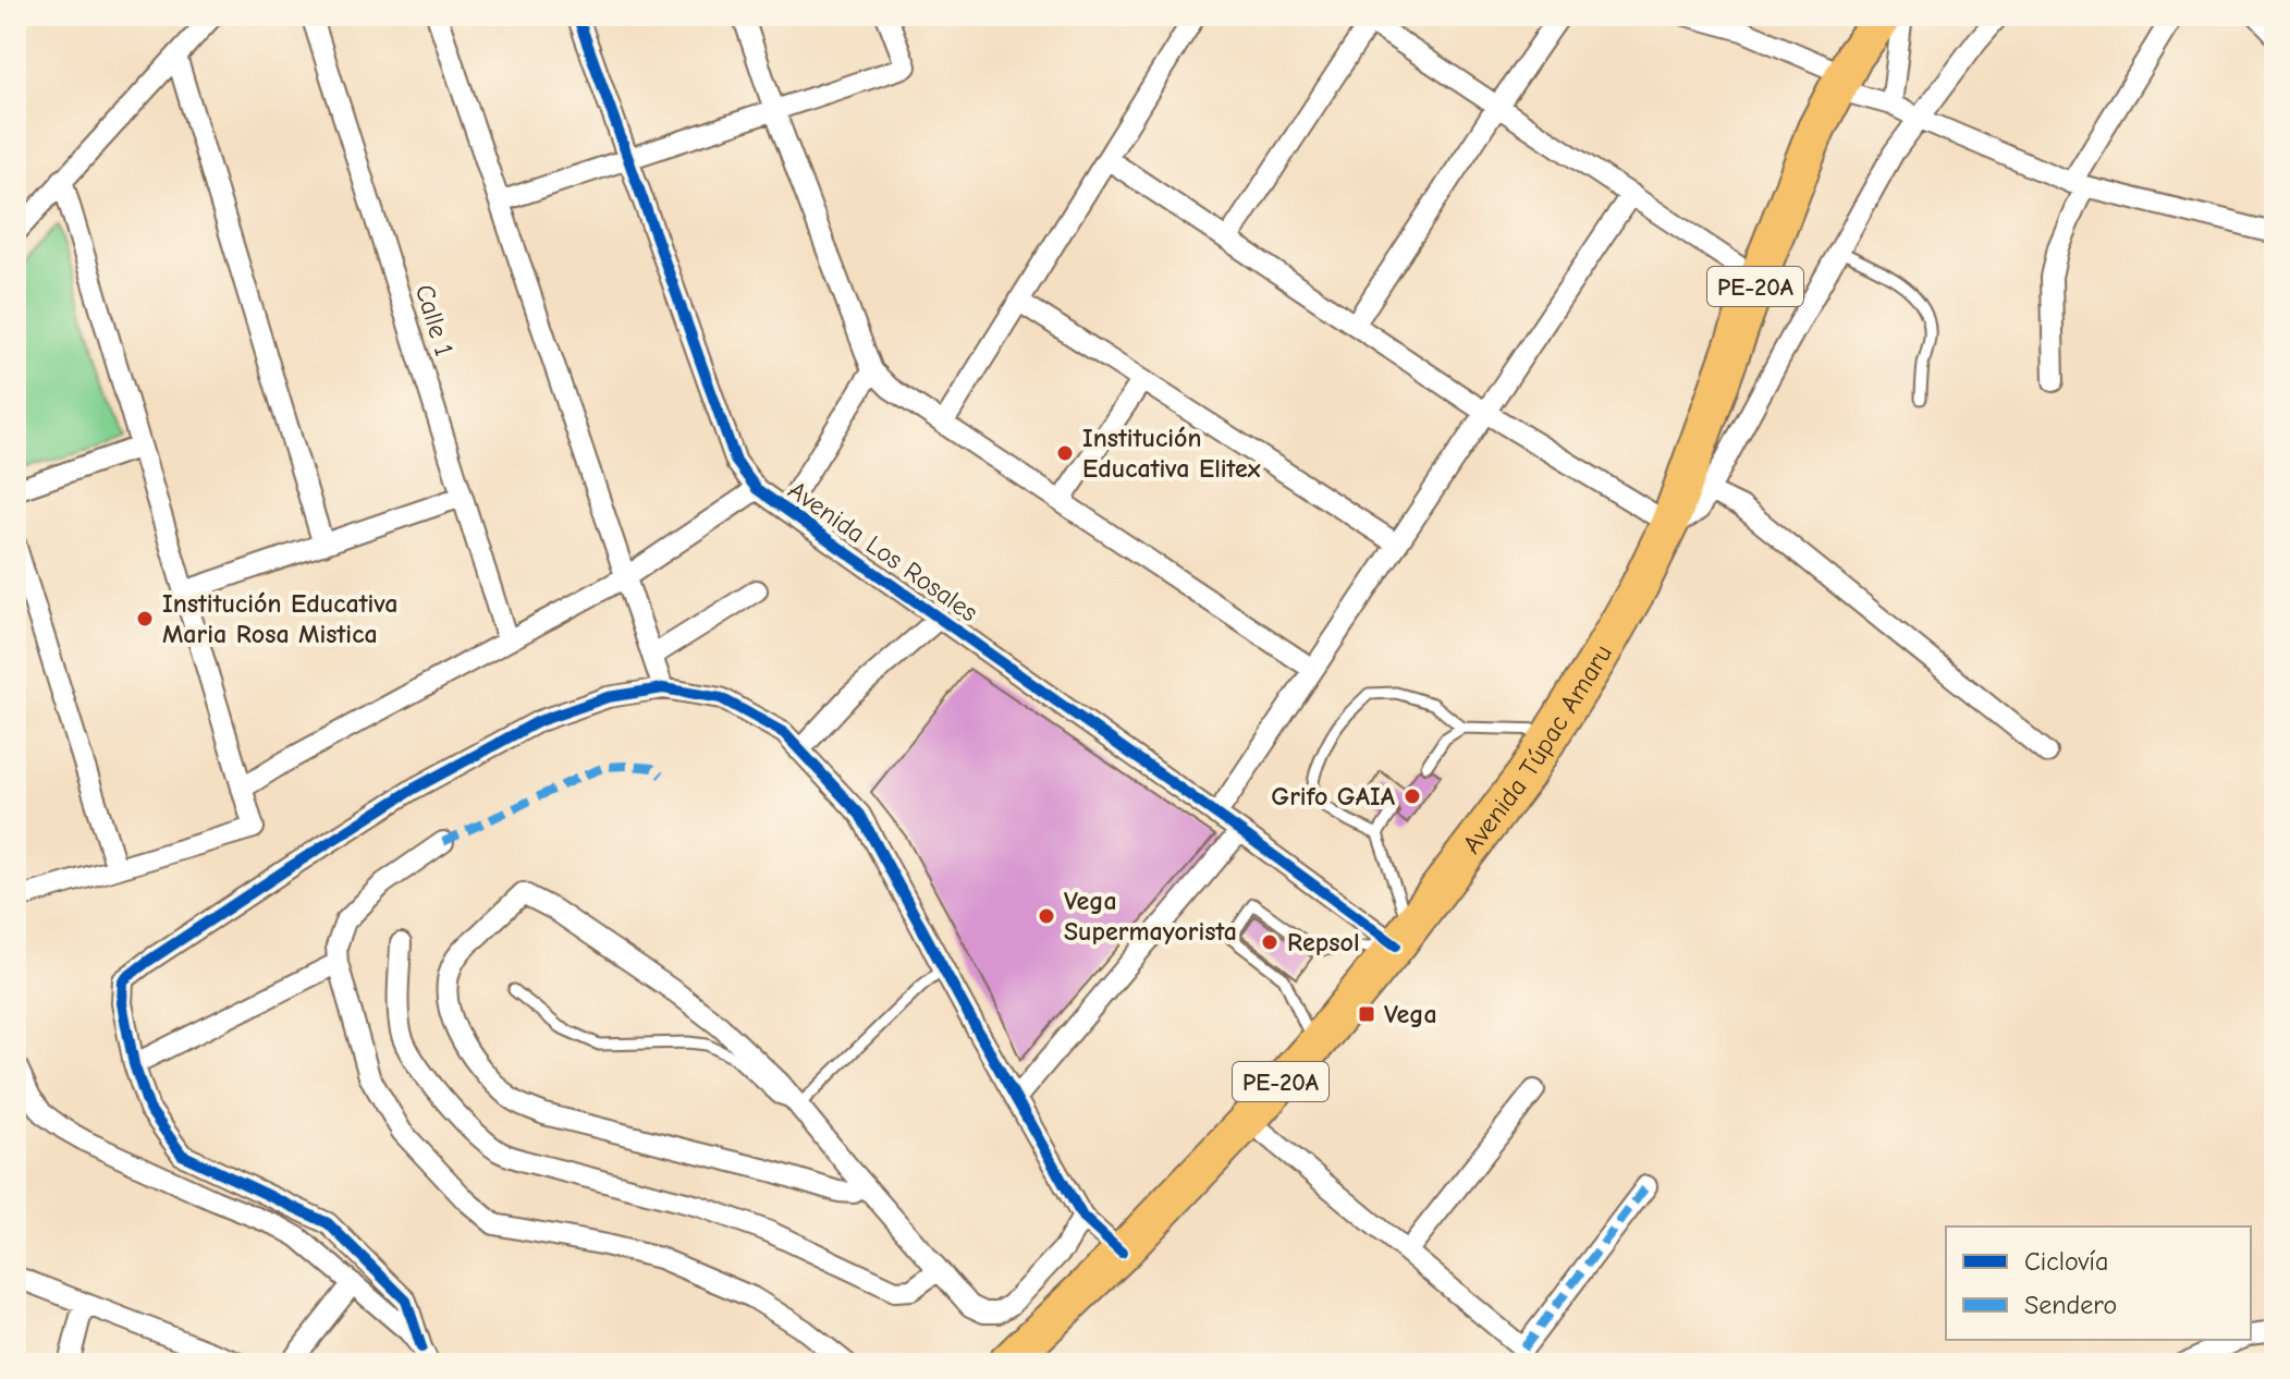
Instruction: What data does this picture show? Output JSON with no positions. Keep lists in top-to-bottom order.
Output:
{
  "streets": {
    "highway": ["PE-20A", "Avenida Túpac Amaru"],
    "street": ["Calle 1", "Avenida Los Rosales"]
  },
  "crossings": [
    ["Avenida Los Rosales", "Avenida Túpac Amaru"]
  ],
  "places": {
    "other": [
      "Institución Educativa Elitex",
      "Institución Educativa Maria Rosa Mistica",
      "Grifo GAIA",
      "Vega Supermayorista",
      "Repsol"
    ],
    "transit": ["Vega"]
  },
  "legend": ["Ciclovía", "Sendero"]
}
